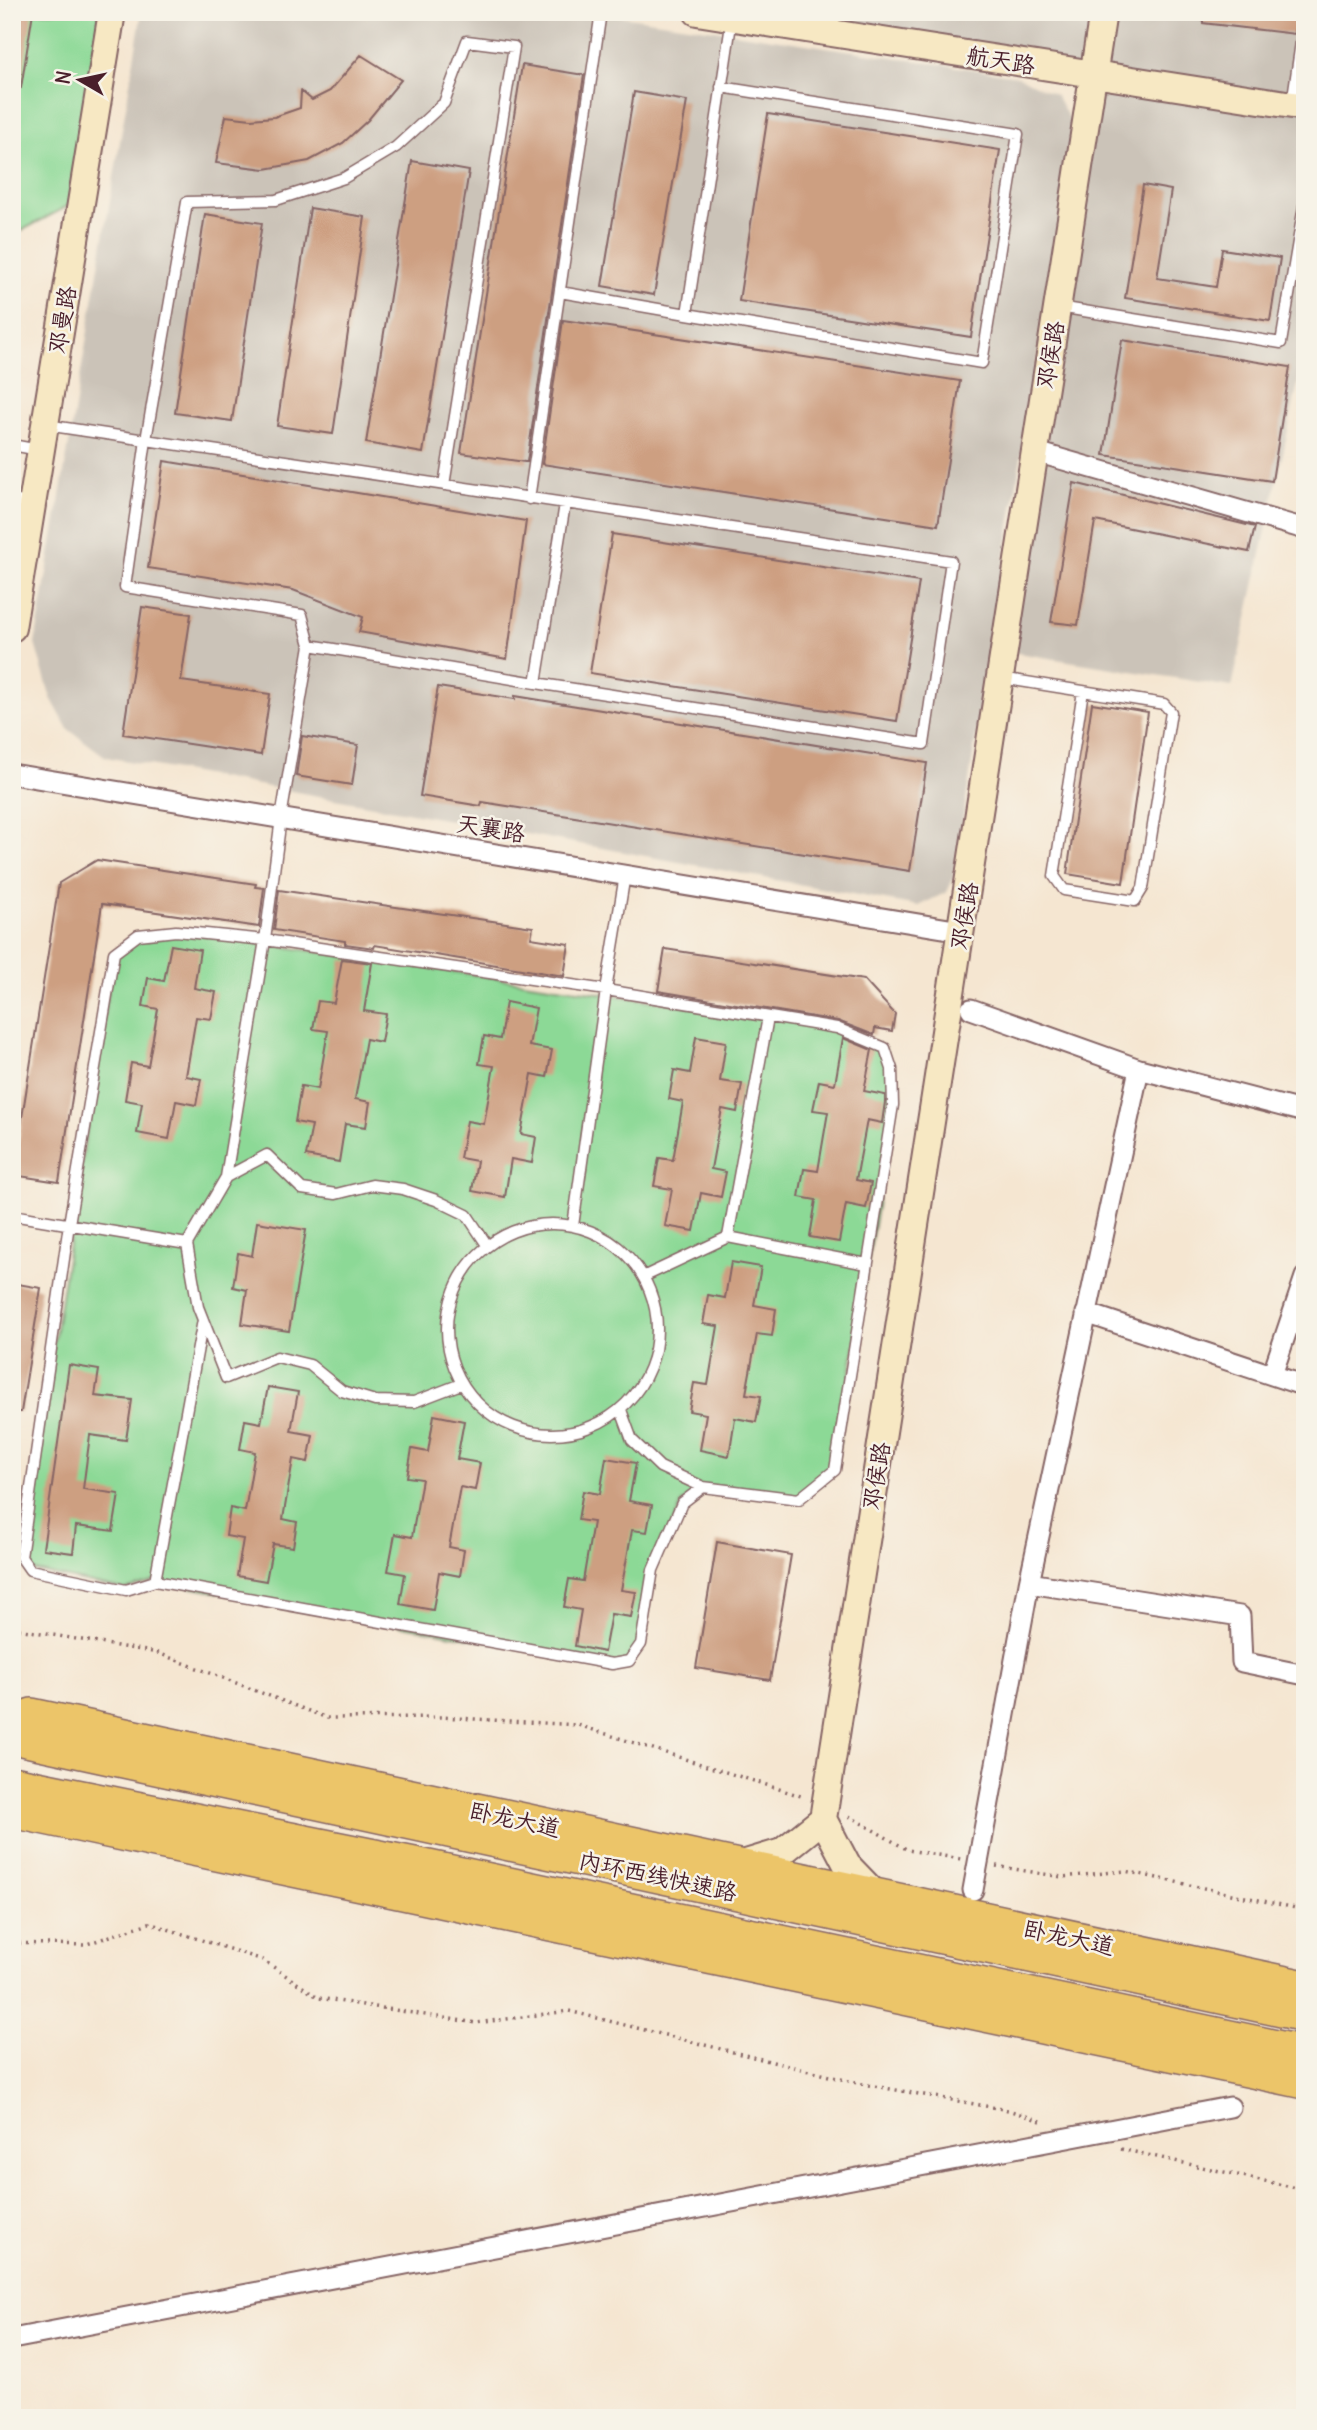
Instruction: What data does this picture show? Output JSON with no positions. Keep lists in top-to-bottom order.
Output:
{
  "streets": {
    "highway": ["卧龙大道", "内环西线快速路"],
    "street": [
      "航天路",
      "邓曼路",
      "邓侯路",
      "天襄路"
    ]
  },
  "crossings": [
    ["航天路", "邓侯路"],
    ["邓侯路", "天襄路"]
  ],
  "north": "left"
}
